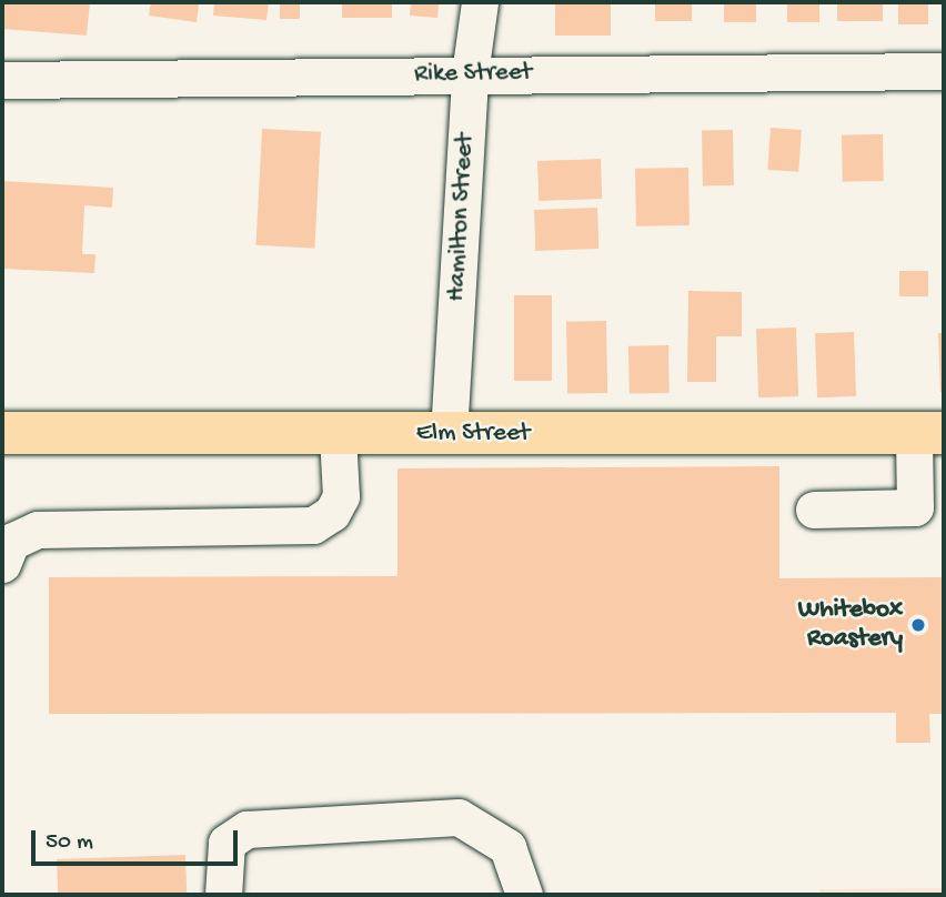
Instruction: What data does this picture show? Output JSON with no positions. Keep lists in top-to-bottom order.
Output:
{
  "streets": {
    "main road": ["Elm Street"],
    "street": ["Rike Street", "Hamilton Street"]
  },
  "crossings": [
    ["Rike Street", "Hamilton Street"],
    ["Hamilton Street", "Elm Street"]
  ],
  "places": ["Whitebox Roastery"],
  "scale_bar": "50 m"
}
